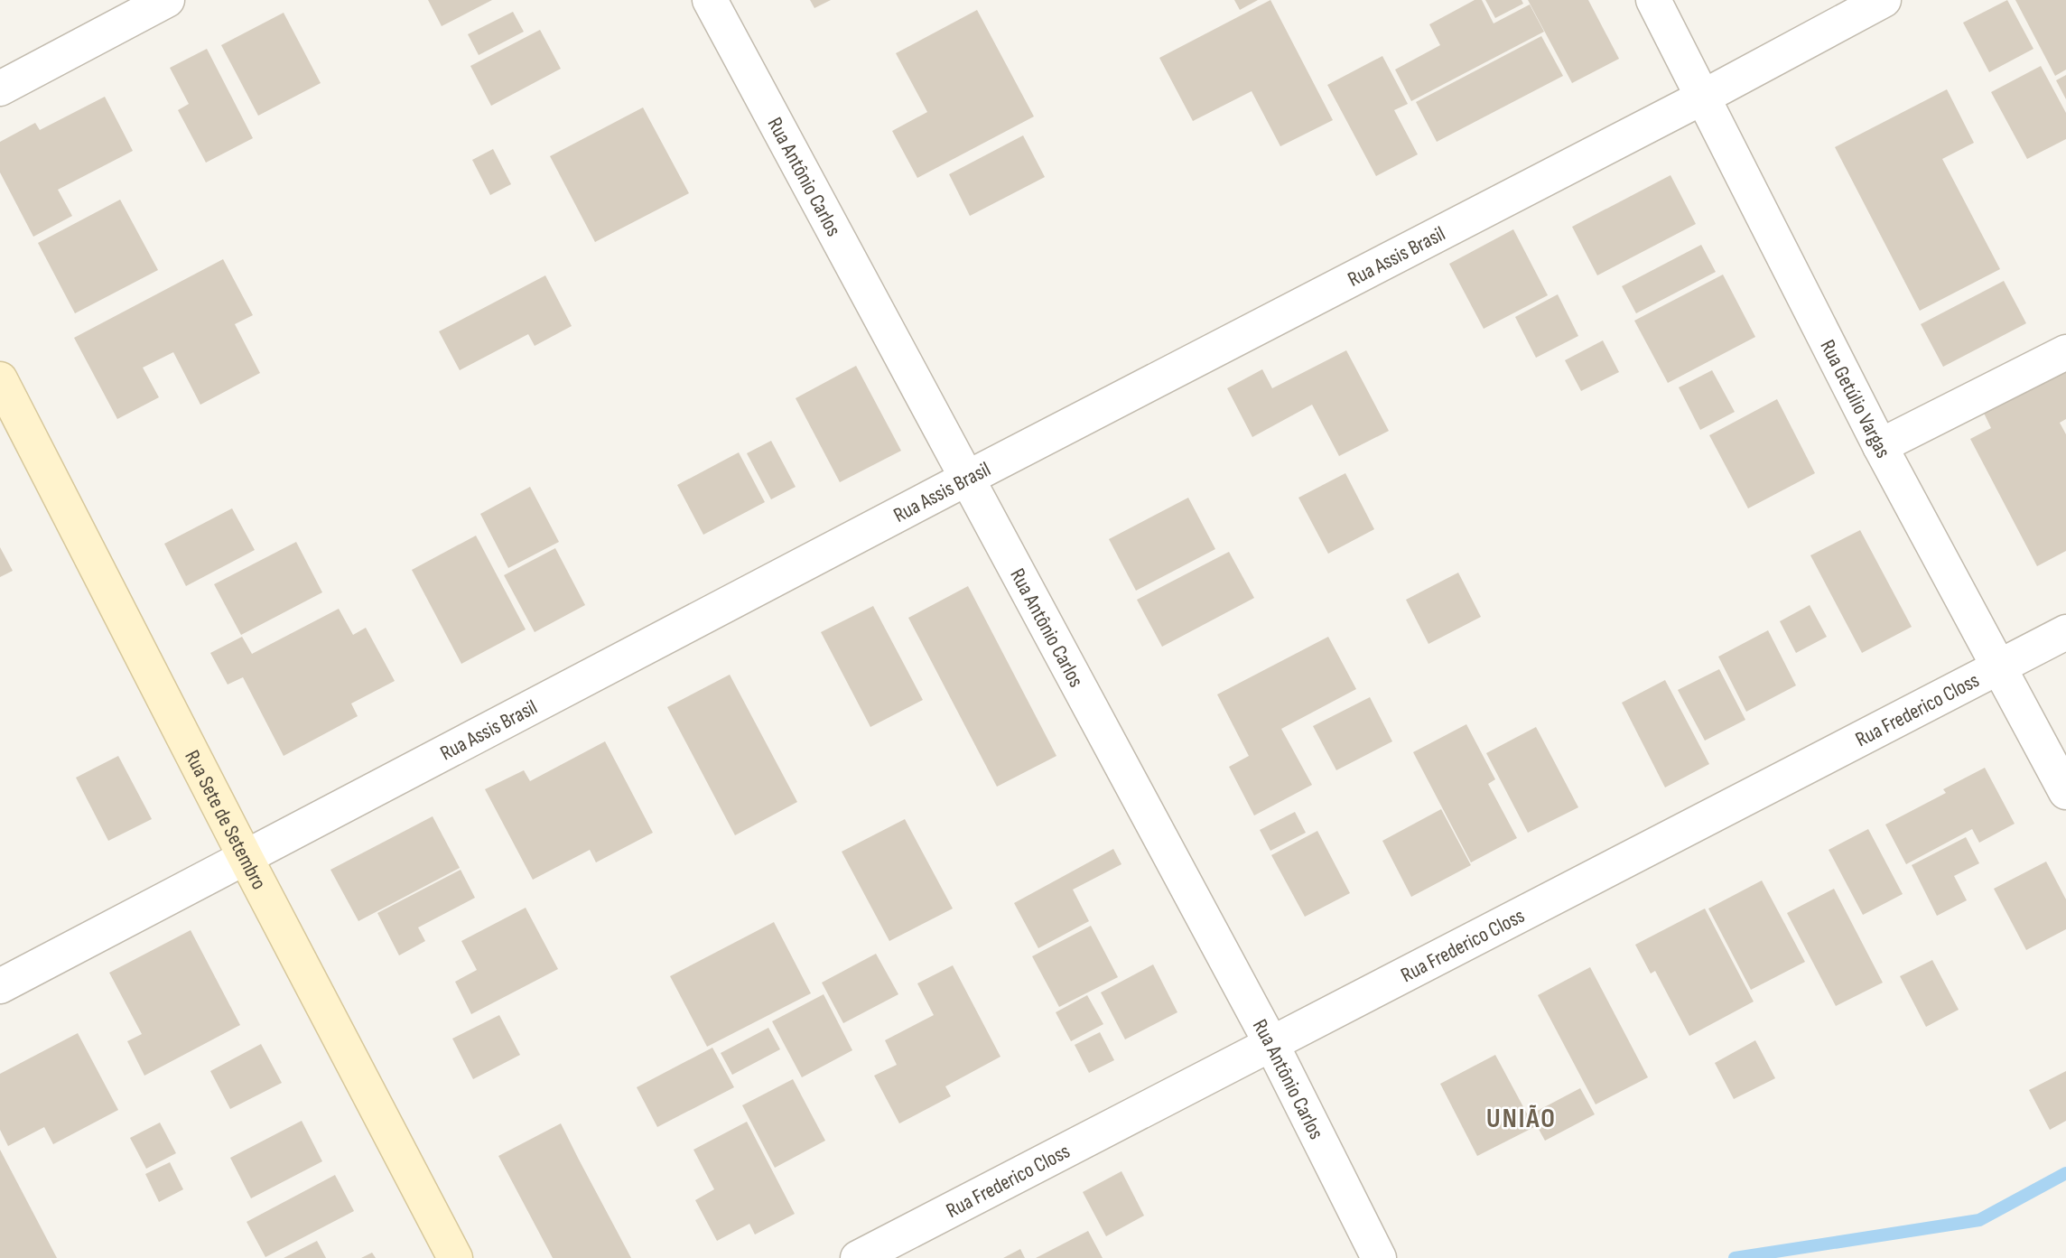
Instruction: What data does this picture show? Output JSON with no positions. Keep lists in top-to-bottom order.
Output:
{
  "streets": {
    "street": [
      "Rua Antônio Carlos",
      "Rua Assis Brasil",
      "Rua Getúlio Vargas",
      "Rua Frederico Closs",
      "Rua Sete de Setembro"
    ]
  },
  "crossings": [
    ["Rua Antônio Carlos", "Rua Assis Brasil"],
    ["Rua Antônio Carlos", "Rua Frederico Closs"],
    ["Rua Assis Brasil", "Rua Getúlio Vargas"],
    ["Rua Assis Brasil", "Rua Sete de Setembro"],
    ["Rua Getúlio Vargas", "Rua Frederico Closs"]
  ],
  "districts": ["UNIÃO"]
}
